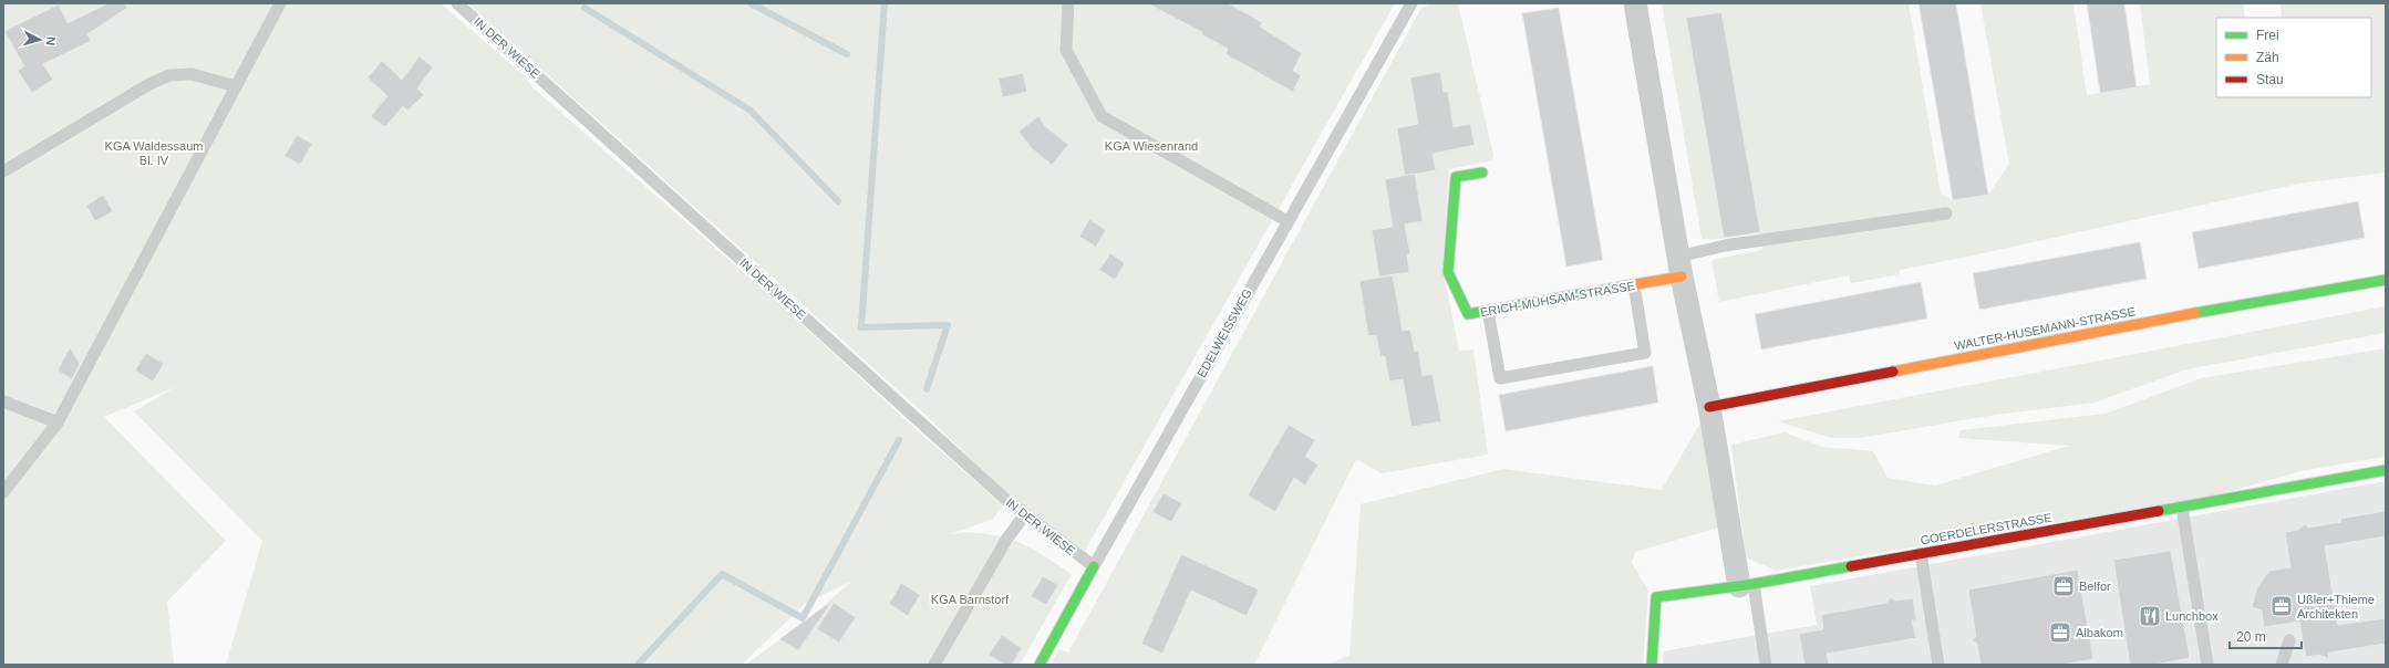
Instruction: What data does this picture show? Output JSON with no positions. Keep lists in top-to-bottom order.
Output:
{
  "streets": {
    "street": [
      "ERICH-MÜHSAM-STRASSE",
      "WALTER-HUSEMANN-STRASSE",
      "EDELWEISSWEG",
      "GOERDELERSTRASSE"
    ],
    "lane": ["IN DER WIESE"]
  },
  "crossings": [
    ["IN DER WIESE", "EDELWEISSWEG"]
  ],
  "parks": ["KGA Waldessaum Bl. IV", "KGA Wiesenrand", "KGA Barnstorf"],
  "places": {
    "office": ["Belfor", "Ußler+Thieme Architekten", "Albakom"],
    "restaurant": ["Lunchbox"]
  },
  "legend": ["Frei", "Zäh", "Stau"],
  "scale_bar": "20 m",
  "north": "right"
}
